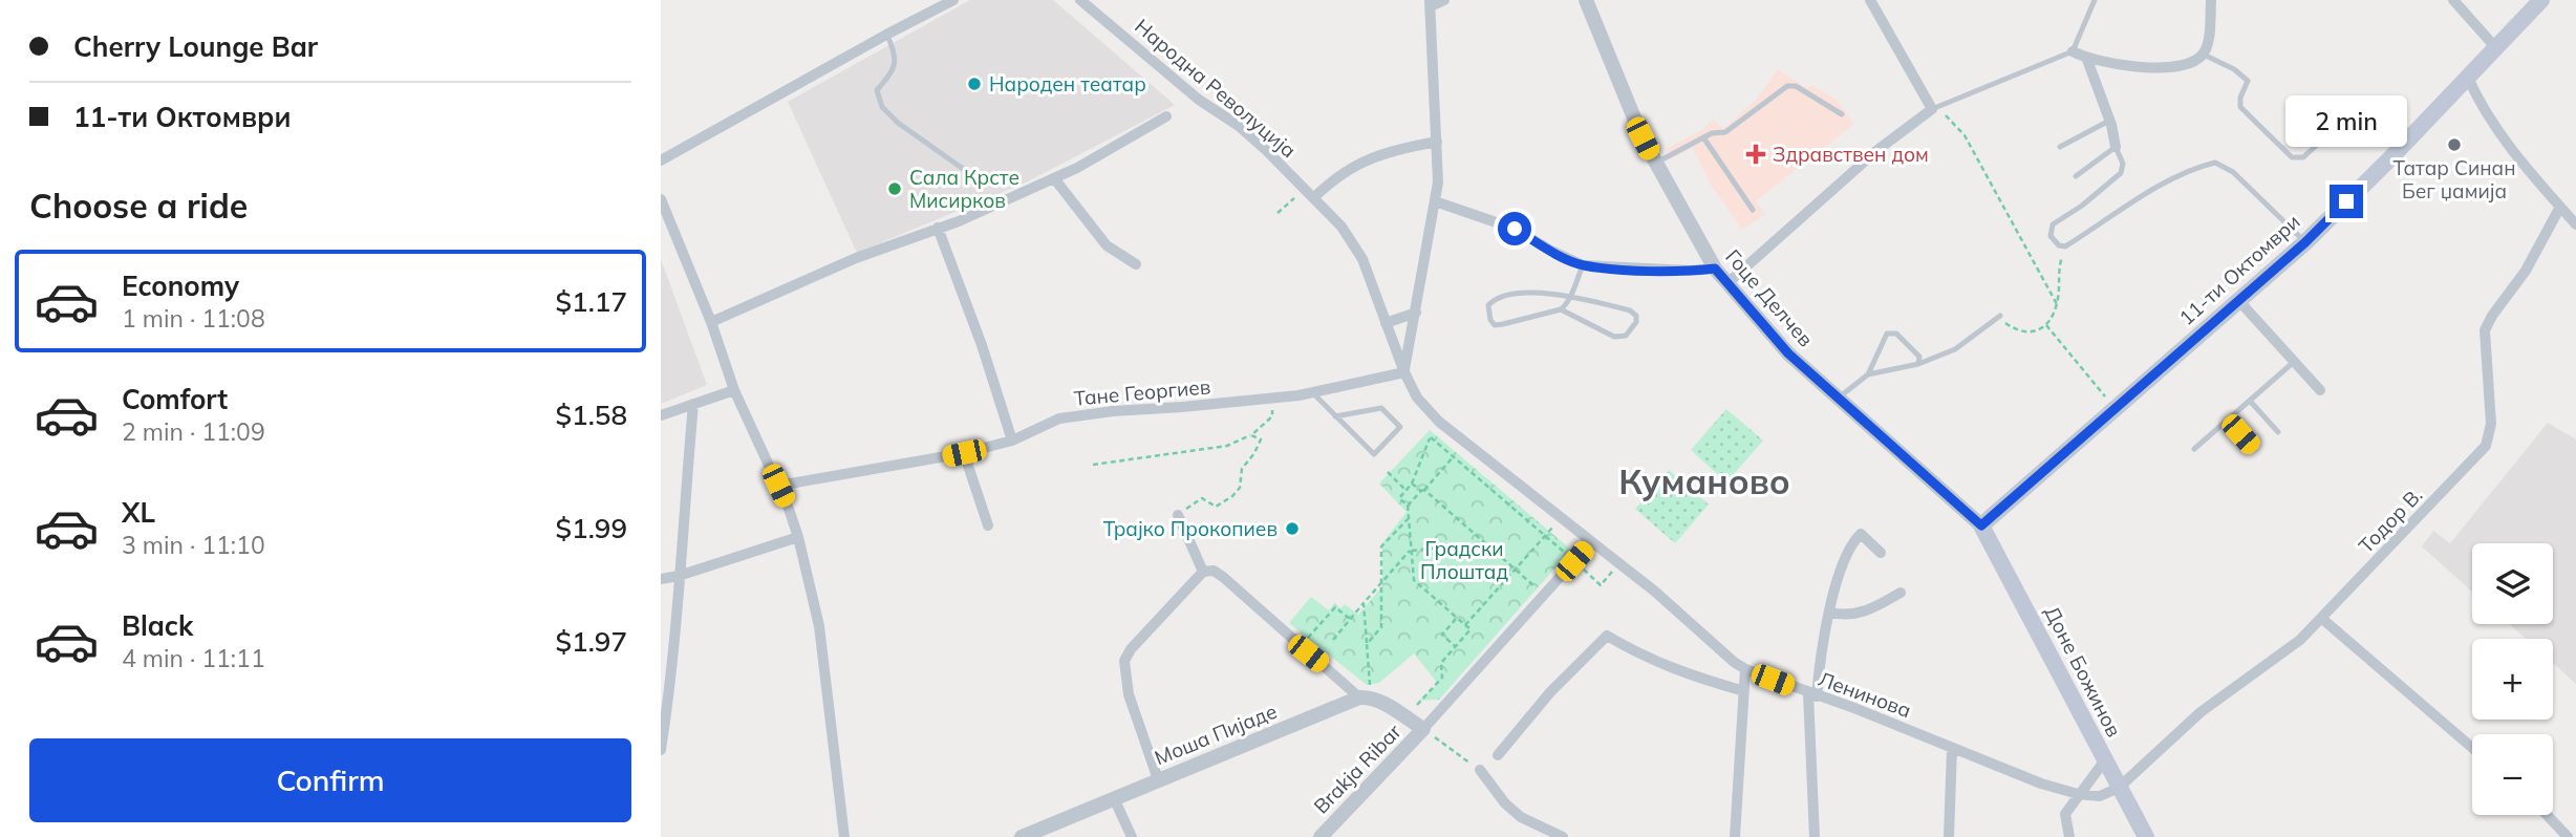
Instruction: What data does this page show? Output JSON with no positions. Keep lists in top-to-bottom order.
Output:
{
  "streets": {
    "main road": ["11-ти Октомври", "Доне Божинов"],
    "street": [
      "Народна Револуција",
      "Гоце Делчев",
      "Тане Георгиев",
      "Тодор В.",
      "Ленинова",
      "Моша Пијаде",
      "Brakja Ribar"
    ]
  },
  "crossings": [
    ["Народна Револуција", "Тане Георгиев"],
    ["Народна Револуција", "Ленинова"],
    ["11-ти Октомври", "Гоце Делчев"],
    ["11-ти Октомври", "Доне Божинов"],
    ["Гоце Делчев", "Доне Божинов"],
    ["Тодор В.", "Доне Божинов"],
    ["Тодор В.", "Ленинова"],
    ["Доне Божинов", "Ленинова"]
  ],
  "districts": ["Куманово"],
  "parks": ["Градски Плоштад"],
  "places": {
    "other": [
      "Народен театар",
      "Татар Синан Бег џамија",
      "Сала Крсте Мисирков",
      "Трајко Прокопиев"
    ],
    "health": ["Здравствен дом"]
  },
  "page": {
    "banner": ["Cherry Lounge Bar", "11-ти Октомври"],
    "bubble": "2 min",
    "heading": "Choose a ride",
    "list": [
      {
        "name": "Economy",
        "note": "1 min · 11:08",
        "value": "$1.17"
      },
      {
        "name": "Comfort",
        "note": "2 min · 11:09",
        "value": "$1.58"
      },
      {
        "name": "XL",
        "note": "3 min · 11:10",
        "value": "$1.99"
      },
      {
        "name": "Black",
        "note": "4 min · 11:11",
        "value": "$1.97"
      }
    ],
    "map_buttons": ["+", "−"],
    "buttons": "Confirm"
  }
}
